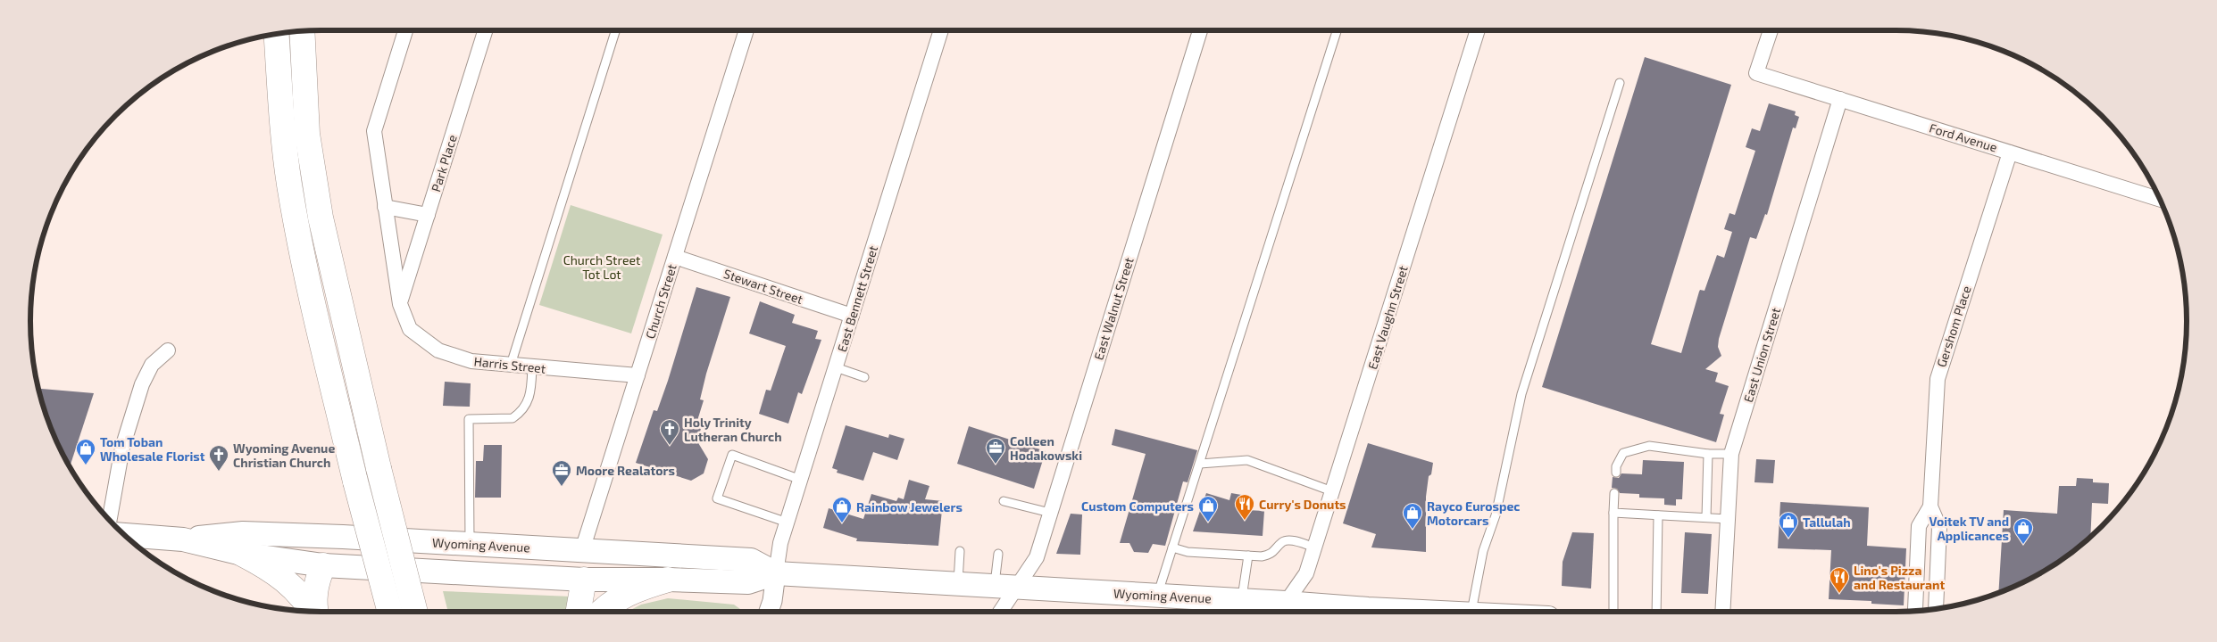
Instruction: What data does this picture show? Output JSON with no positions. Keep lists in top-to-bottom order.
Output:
{
  "streets": {
    "main road": ["Church Street", "Wyoming Avenue"],
    "street": [
      "Ford Avenue",
      "Park Place",
      "Stewart Street",
      "East Bennett Street",
      "East Walnut Street",
      "East Vaughn Street",
      "Gershom Place",
      "East Union Street",
      "Harris Street"
    ]
  },
  "crossings": [
    ["Ford Avenue", "Gershom Place"],
    ["Ford Avenue", "East Union Street"],
    ["Park Place", "Harris Street"],
    ["Stewart Street", "East Bennett Street"],
    ["Stewart Street", "Church Street"],
    ["East Bennett Street", "Wyoming Avenue"],
    ["Church Street", "Harris Street"],
    ["Church Street", "Wyoming Avenue"],
    ["East Walnut Street", "Wyoming Avenue"],
    ["East Vaughn Street", "Wyoming Avenue"]
  ],
  "parks": ["Church Street Tot Lot"],
  "places": {
    "church": ["Holy Trinity Lutheran Church", "Wyoming Avenue Christian Church"],
    "office": ["Colleen Hodakowski", "Moore Realators"],
    "shop": [
      "Tom Toban Wholesale Florist",
      "Custom Computers",
      "Rainbow Jewelers",
      "Rayco Eurospec Motorcars",
      "Tallulah",
      "Voitek TV and Applicances"
    ],
    "restaurant": ["Curry's Donuts", "Lino's Pizza and Restaurant"]
  }
}
